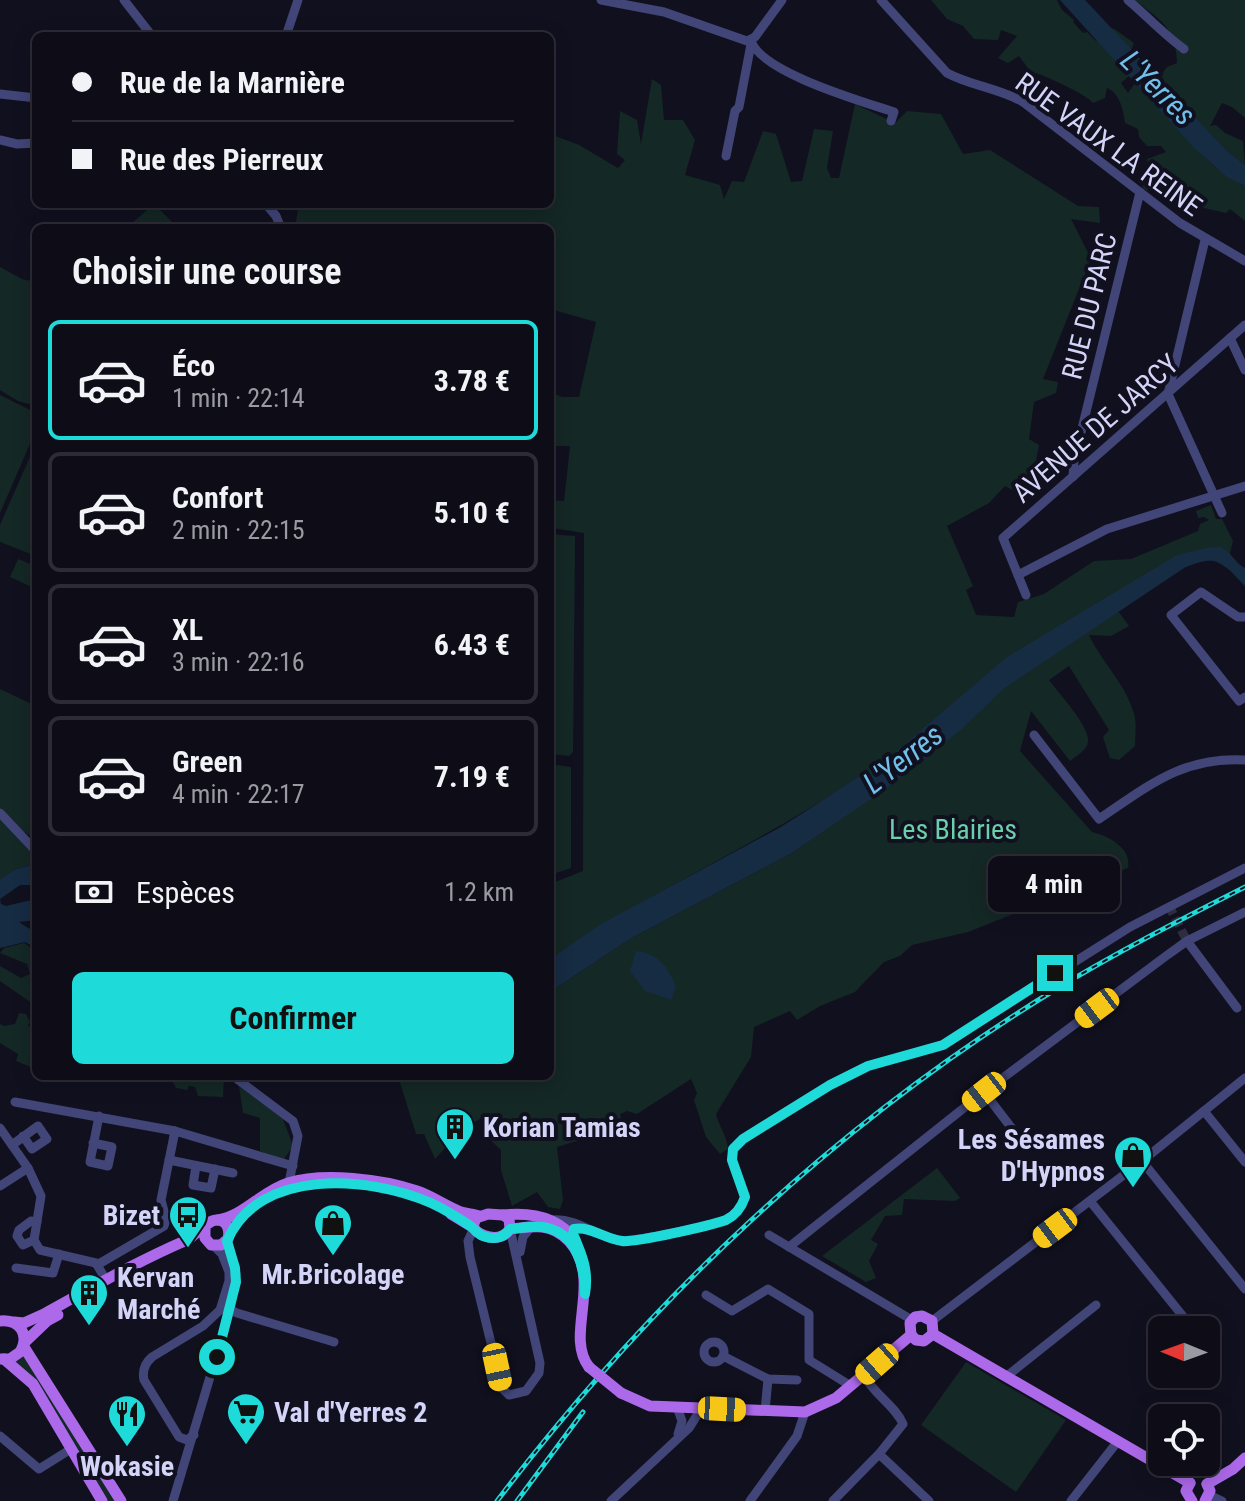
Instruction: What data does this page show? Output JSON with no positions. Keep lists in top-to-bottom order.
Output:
{
  "streets": {
    "street": ["RUE VAUX LA REINE", "RUE DU PARC", "AVENUE DE JARCY"]
  },
  "crossings": [
    ["RUE VAUX LA REINE", "RUE DU PARC"],
    ["RUE DU PARC", "AVENUE DE JARCY"]
  ],
  "water": ["L'Yerres"],
  "parks": ["Les Blairies"],
  "places": {
    "building": ["Korian Tamias", "Kervan Marché"],
    "shop": ["Les Sésames D'Hypnos", "Mr.Bricolage"],
    "bus stop": ["Bizet"],
    "supermarket": ["Val d'Yerres 2"],
    "restaurant": ["Wokasie"]
  },
  "north": "left",
  "page": {
    "banner": ["Rue de la Marnière", "Rue des Pierreux"],
    "heading": "Choisir une course",
    "list": [
      {
        "name": "Éco",
        "note": "1 min · 22:14",
        "value": "3.78 €"
      },
      {
        "name": "Confort",
        "note": "2 min · 22:15",
        "value": "5.10 €"
      },
      {
        "name": "XL",
        "note": "3 min · 22:16",
        "value": "6.43 €"
      },
      {
        "name": "Green",
        "note": "4 min · 22:17",
        "value": "7.19 €"
      }
    ],
    "pay": ["Espèces", "1.2 km"],
    "bubble": "4 min",
    "buttons": "Confirmer"
  }
}
